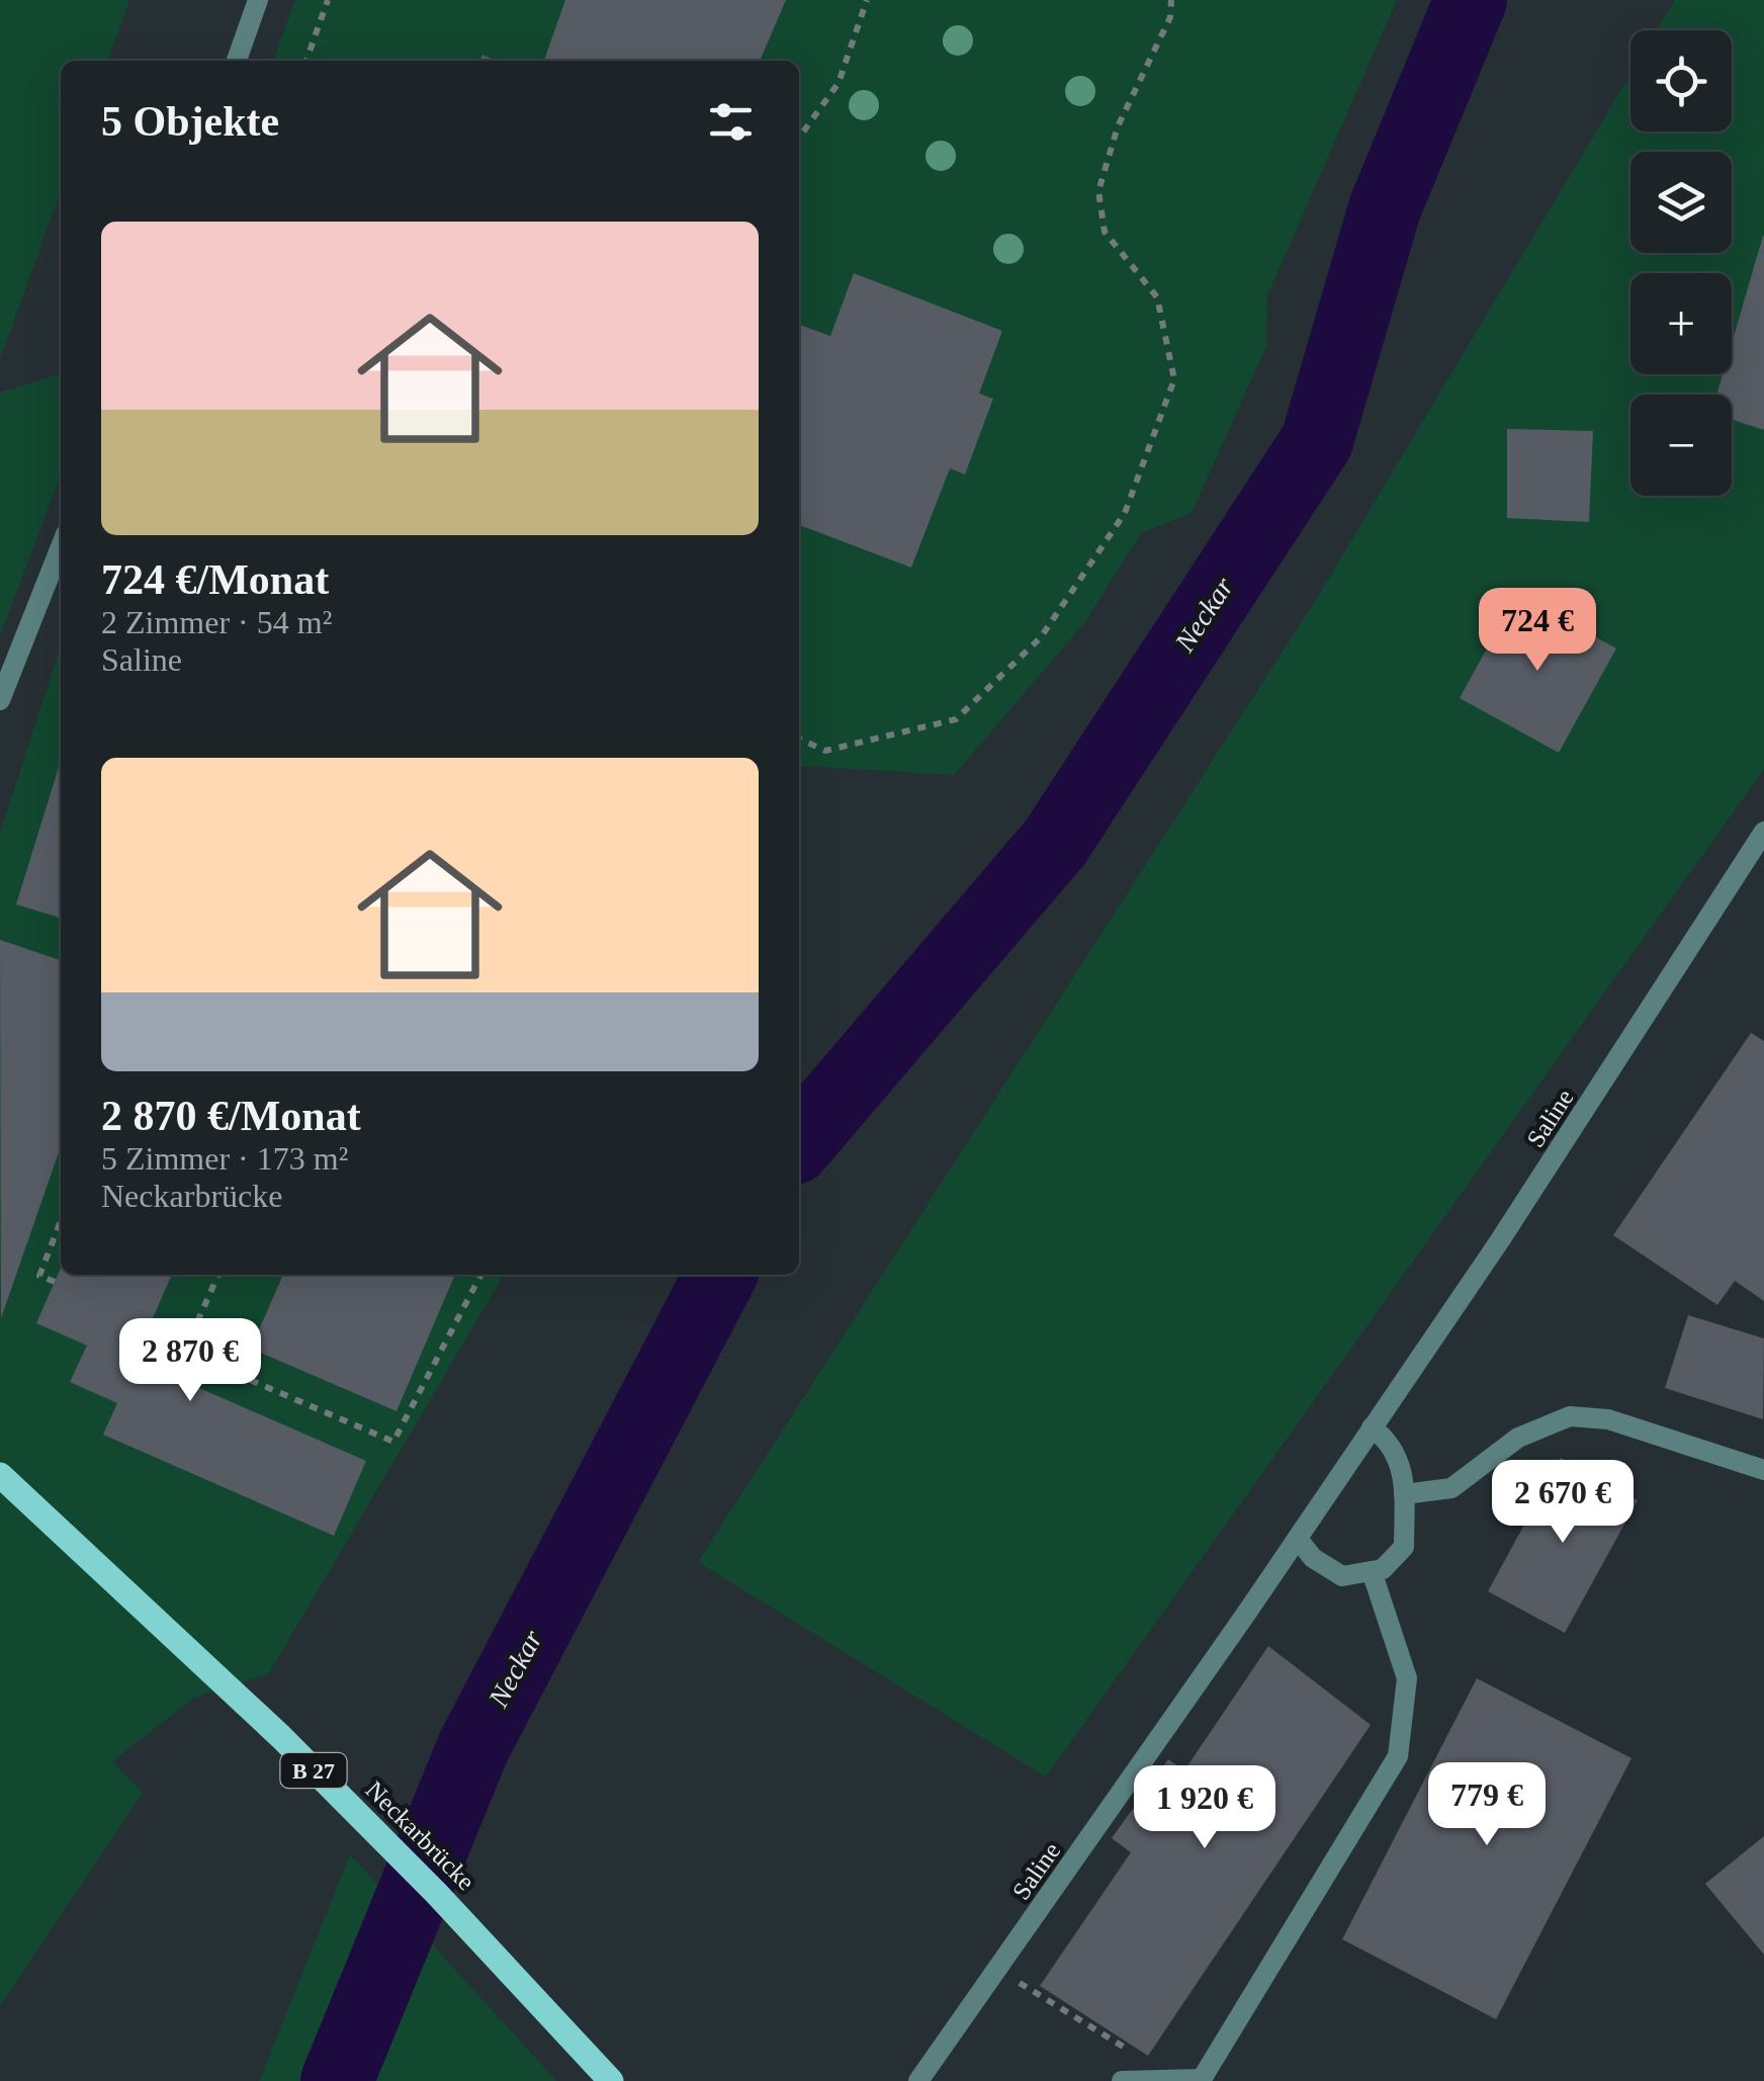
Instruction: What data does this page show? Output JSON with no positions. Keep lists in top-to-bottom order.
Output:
{
  "streets": {
    "main road": ["B 27", "Neckarbrücke"],
    "street": ["Saline"]
  },
  "water": ["Neckar"],
  "page": {
    "map_buttons": ["+", "−"],
    "heading": "5 Objekte",
    "list": [
      {
        "name": "724 €/Monat",
        "note": "2 Zimmer · 54 m² · Saline"
      },
      {
        "name": "2 870 €/Monat",
        "note": "5 Zimmer · 173 m² · Neckarbrücke"
      }
    ],
    "price": [
      "724 €",
      "2 870 €",
      "2 670 €",
      "779 €",
      "1 920 €"
    ]
  }
}
